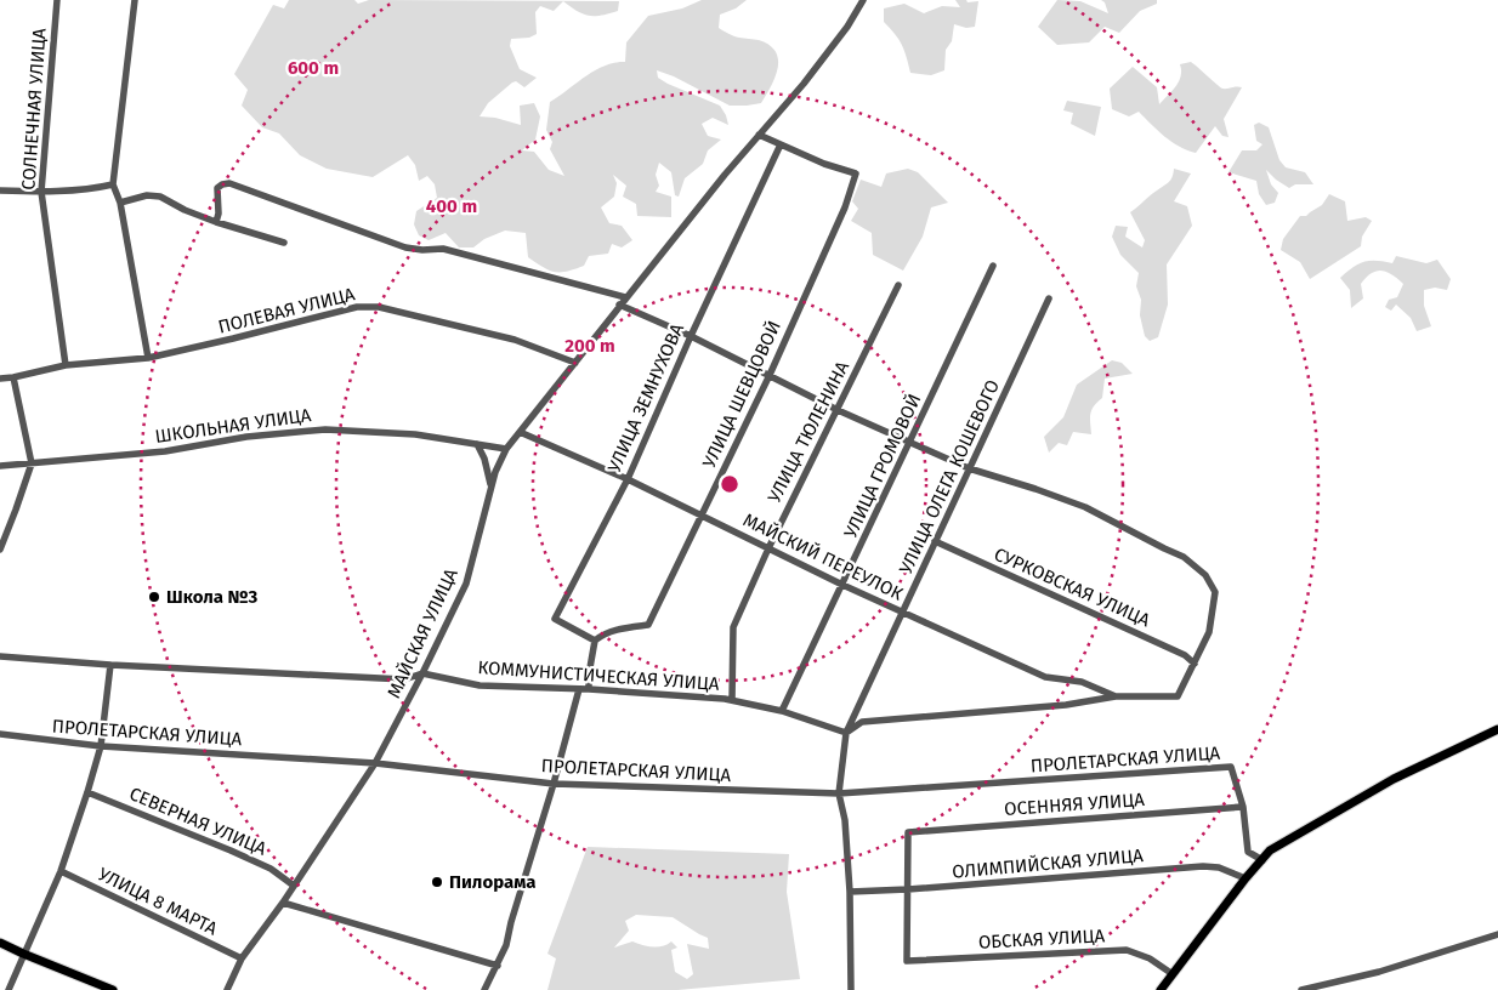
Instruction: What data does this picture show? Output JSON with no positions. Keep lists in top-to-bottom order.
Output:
{
  "streets": {
    "street": [
      "СОЛНЕЧНАЯ УЛИЦА",
      "ПОЛЕВАЯ УЛИЦА",
      "УЛИЦА ШЕВЦОВОЙ",
      "УЛИЦА ЗЕМНУХОВА",
      "ШКОЛЬНАЯ УЛИЦА",
      "УЛИЦА ТЮЛЕНИНА",
      "УЛИЦА ГРОМОВОЙ",
      "УЛИЦА ОЛЕГА КОШЕВОГО",
      "МАЙСКИЙ ПЕРЕУЛОК",
      "СУРКОВСКАЯ УЛИЦА",
      "МАЙСКАЯ УЛИЦА",
      "КОММУНИСТИЧЕСКАЯ УЛИЦА",
      "ПРОЛЕТАРСКАЯ УЛИЦА",
      "ОСЕННЯЯ УЛИЦА",
      "СЕВЕРНАЯ УЛИЦА",
      "ОЛИМПИЙСКАЯ УЛИЦА",
      "УЛИЦА 8 МАРТА",
      "ОБСКАЯ УЛИЦА"
    ]
  },
  "crossings": [
    ["СОЛНЕЧНАЯ УЛИЦА", "ПОЛЕВАЯ УЛИЦА"],
    ["ПОЛЕВАЯ УЛИЦА", "МАЙСКАЯ УЛИЦА"],
    ["УЛИЦА ШЕВЦОВОЙ", "УЛИЦА ЗЕМНУХОВА"],
    ["УЛИЦА ШЕВЦОВОЙ", "МАЙСКИЙ ПЕРЕУЛОК"],
    ["УЛИЦА ЗЕМНУХОВА", "МАЙСКИЙ ПЕРЕУЛОК"],
    ["ШКОЛЬНАЯ УЛИЦА", "МАЙСКАЯ УЛИЦА"],
    ["УЛИЦА ТЮЛЕНИНА", "МАЙСКИЙ ПЕРЕУЛОК"],
    ["УЛИЦА ТЮЛЕНИНА", "КОММУНИСТИЧЕСКАЯ УЛИЦА"],
    ["УЛИЦА ГРОМОВОЙ", "МАЙСКИЙ ПЕРЕУЛОК"],
    ["УЛИЦА ГРОМОВОЙ", "КОММУНИСТИЧЕСКАЯ УЛИЦА"],
    ["УЛИЦА ОЛЕГА КОШЕВОГО", "МАЙСКИЙ ПЕРЕУЛОК"],
    ["УЛИЦА ОЛЕГА КОШЕВОГО", "СУРКОВСКАЯ УЛИЦА"],
    ["УЛИЦА ОЛЕГА КОШЕВОГО", "КОММУНИСТИЧЕСКАЯ УЛИЦА"],
    ["УЛИЦА ОЛЕГА КОШЕВОГО", "ПРОЛЕТАРСКАЯ УЛИЦА"],
    ["УЛИЦА ОЛЕГА КОШЕВОГО", "ОЛИМПИЙСКАЯ УЛИЦА"],
    ["МАЙСКИЙ ПЕРЕУЛОК", "МАЙСКАЯ УЛИЦА"],
    ["МАЙСКАЯ УЛИЦА", "КОММУНИСТИЧЕСКАЯ УЛИЦА"],
    ["МАЙСКАЯ УЛИЦА", "ПРОЛЕТАРСКАЯ УЛИЦА"],
    ["МАЙСКАЯ УЛИЦА", "СЕВЕРНАЯ УЛИЦА"],
    ["МАЙСКАЯ УЛИЦА", "УЛИЦА 8 МАРТА"],
    ["ПРОЛЕТАРСКАЯ УЛИЦА", "ОСЕННЯЯ УЛИЦА"],
    ["ОСЕННЯЯ УЛИЦА", "ОЛИМПИЙСКАЯ УЛИЦА"],
    ["ОСЕННЯЯ УЛИЦА", "ОБСКАЯ УЛИЦА"],
    ["ОЛИМПИЙСКАЯ УЛИЦА", "ОБСКАЯ УЛИЦА"]
  ],
  "places": ["Школа №3", "Пилорама"],
  "rings": ["600 m", "400 m", "200 m"]
}
